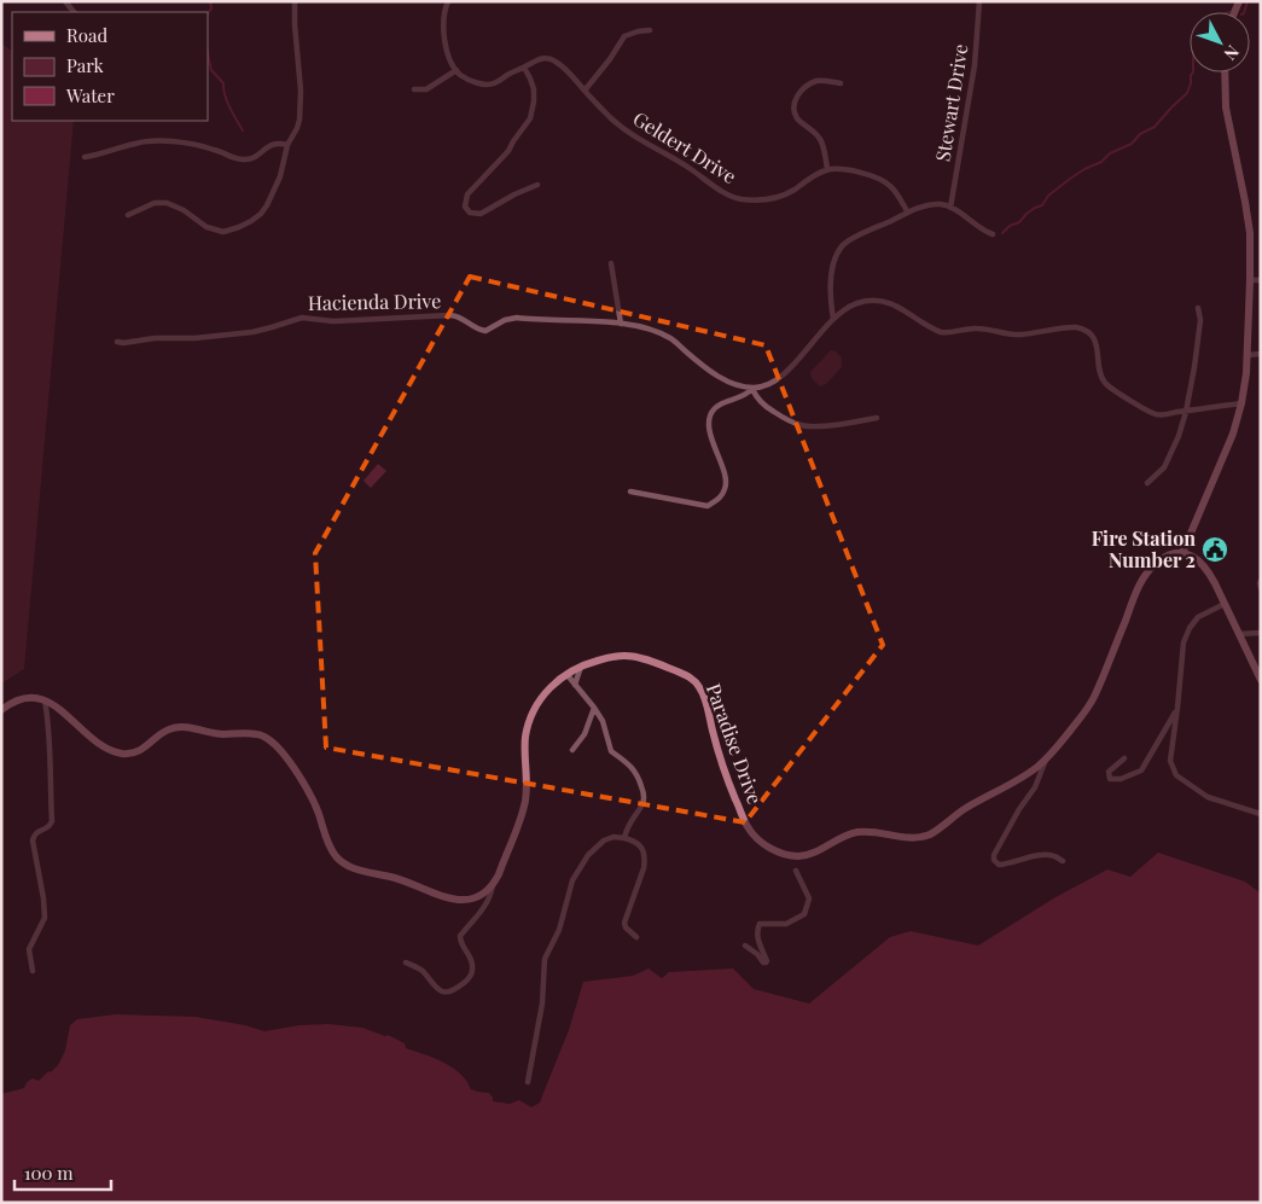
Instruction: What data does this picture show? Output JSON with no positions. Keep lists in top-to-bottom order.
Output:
{
  "streets": {
    "street": [
      "Stewart Drive",
      "Geldert Drive",
      "Hacienda Drive",
      "Paradise Drive"
    ]
  },
  "places": {
    "public building": ["Fire Station Number 2"]
  },
  "legend": ["Road", "Park", "Water"],
  "scale_bar": "100 m",
  "north": "bottom right"
}
